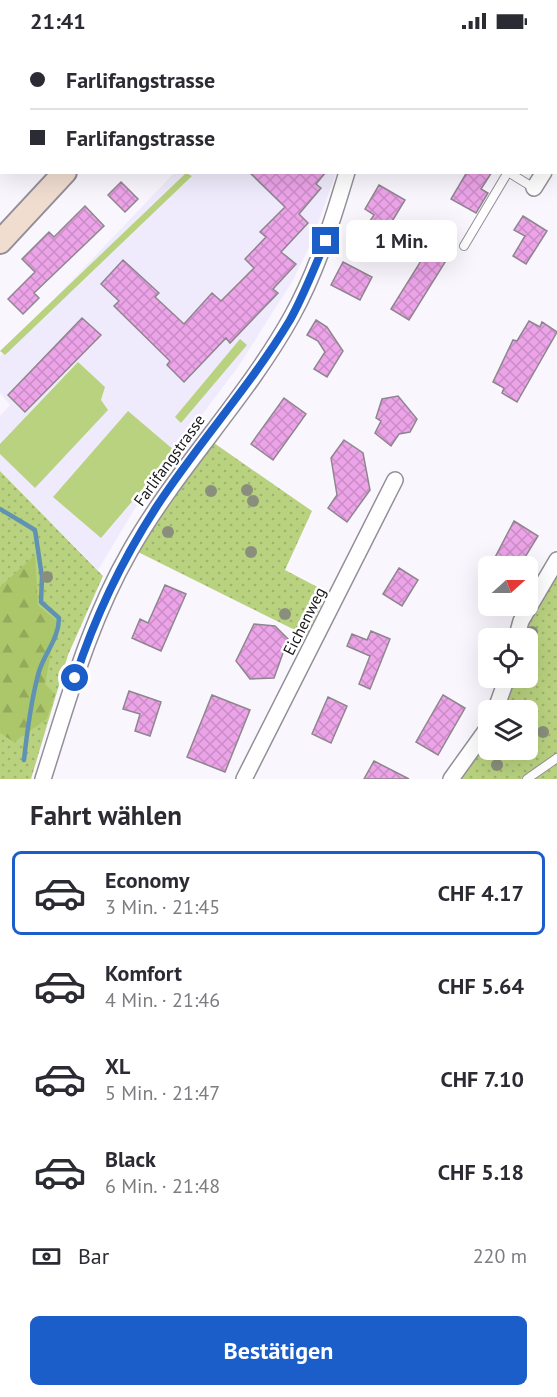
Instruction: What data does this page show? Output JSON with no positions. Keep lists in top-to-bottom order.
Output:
{
  "streets": {
    "street": ["Farlifangstrasse", "Eichenweg"]
  },
  "north": "right",
  "page": {
    "status": "21:41",
    "banner": ["Farlifangstrasse", "Farlifangstrasse"],
    "bubble": "1 Min.",
    "heading": "Fahrt wählen",
    "list": [
      {
        "name": "Economy",
        "note": "3 Min. · 21:45",
        "value": "CHF 4.17"
      },
      {
        "name": "Komfort",
        "note": "4 Min. · 21:46",
        "value": "CHF 5.64"
      },
      {
        "name": "XL",
        "note": "5 Min. · 21:47",
        "value": "CHF 7.10"
      },
      {
        "name": "Black",
        "note": "6 Min. · 21:48",
        "value": "CHF 5.18"
      }
    ],
    "pay": ["Bar", "220 m"],
    "buttons": "Bestätigen"
  }
}
